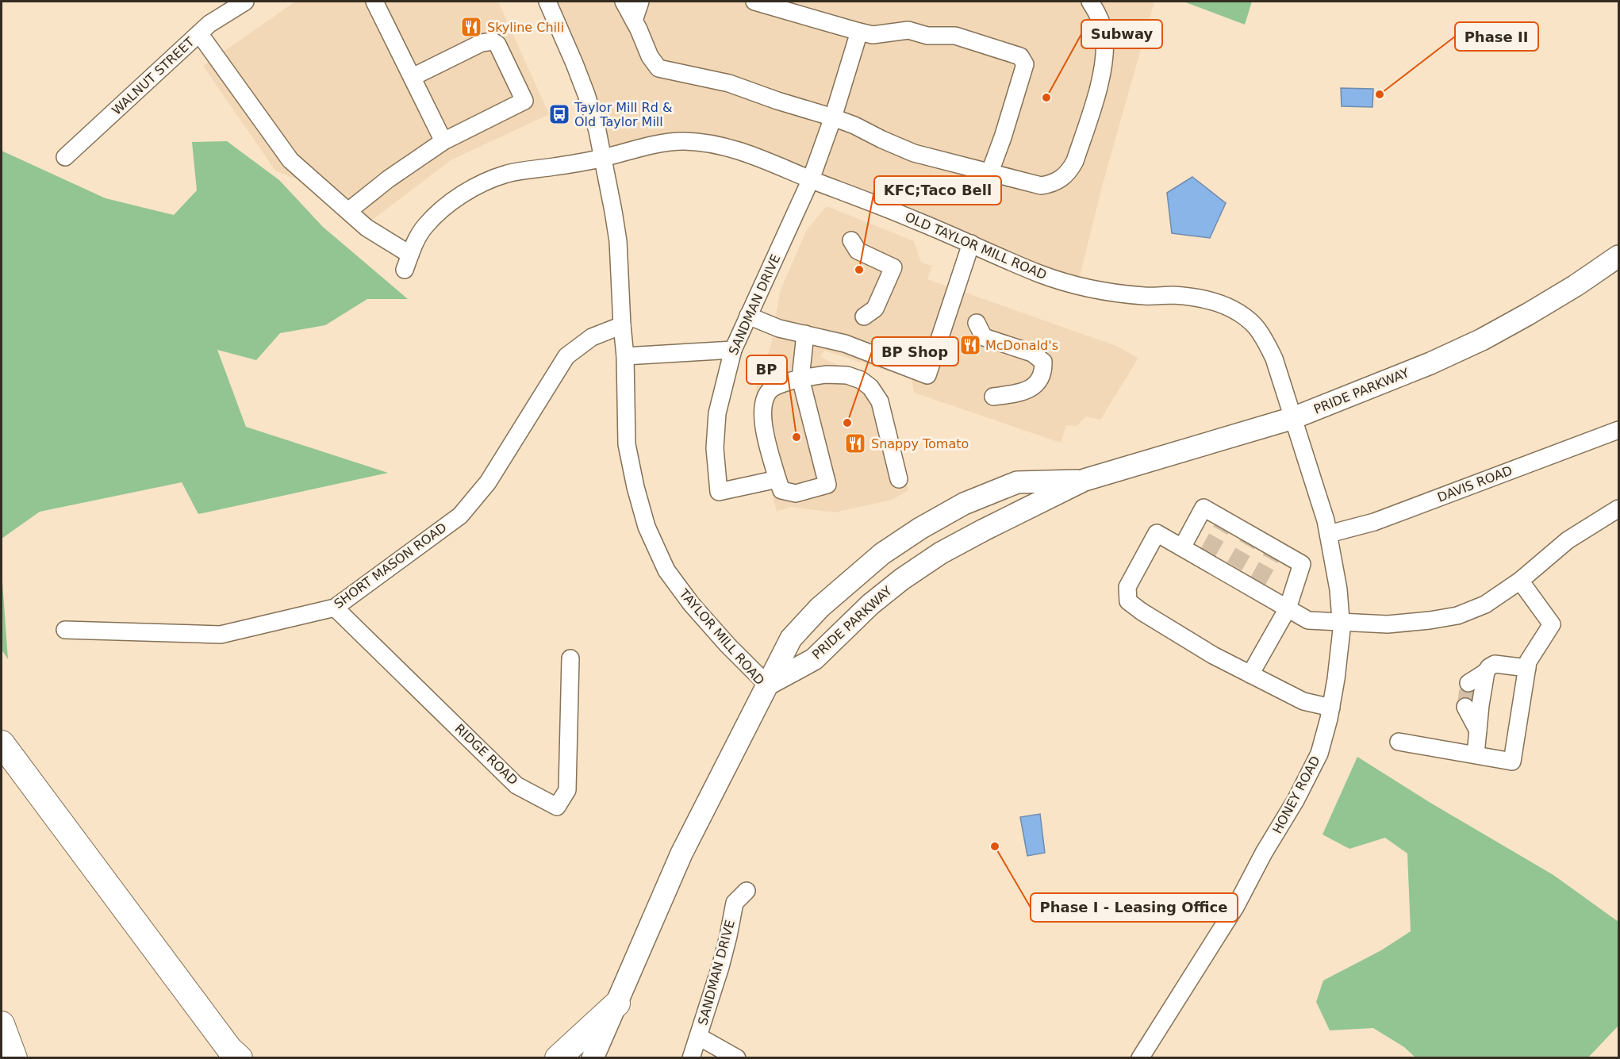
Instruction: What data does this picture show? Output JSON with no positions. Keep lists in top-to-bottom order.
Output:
{
  "streets": {
    "main road": ["PRIDE PARKWAY", "TAYLOR MILL ROAD"],
    "street": [
      "WALNUT STREET",
      "OLD TAYLOR MILL ROAD",
      "SANDMAN DRIVE",
      "DAVIS ROAD",
      "SHORT MASON ROAD",
      "RIDGE ROAD",
      "HONEY ROAD"
    ]
  },
  "crossings": [
    ["OLD TAYLOR MILL ROAD", "SANDMAN DRIVE"],
    ["OLD TAYLOR MILL ROAD", "PRIDE PARKWAY"],
    ["OLD TAYLOR MILL ROAD", "TAYLOR MILL ROAD"],
    ["OLD TAYLOR MILL ROAD", "HONEY ROAD"],
    ["PRIDE PARKWAY", "TAYLOR MILL ROAD"],
    ["PRIDE PARKWAY", "HONEY ROAD"],
    ["DAVIS ROAD", "HONEY ROAD"],
    ["SHORT MASON ROAD", "TAYLOR MILL ROAD"],
    ["SHORT MASON ROAD", "RIDGE ROAD"]
  ],
  "places": {
    "restaurant": ["Skyline Chili", "McDonald's", "Snappy Tomato"],
    "other": [
      "Phase II",
      "Subway",
      "KFC;Taco Bell",
      "BP Shop",
      "BP",
      "Phase I - Leasing Office"
    ],
    "bus stop": ["Taylor Mill Rd & Old Taylor Mill"]
  }
}
